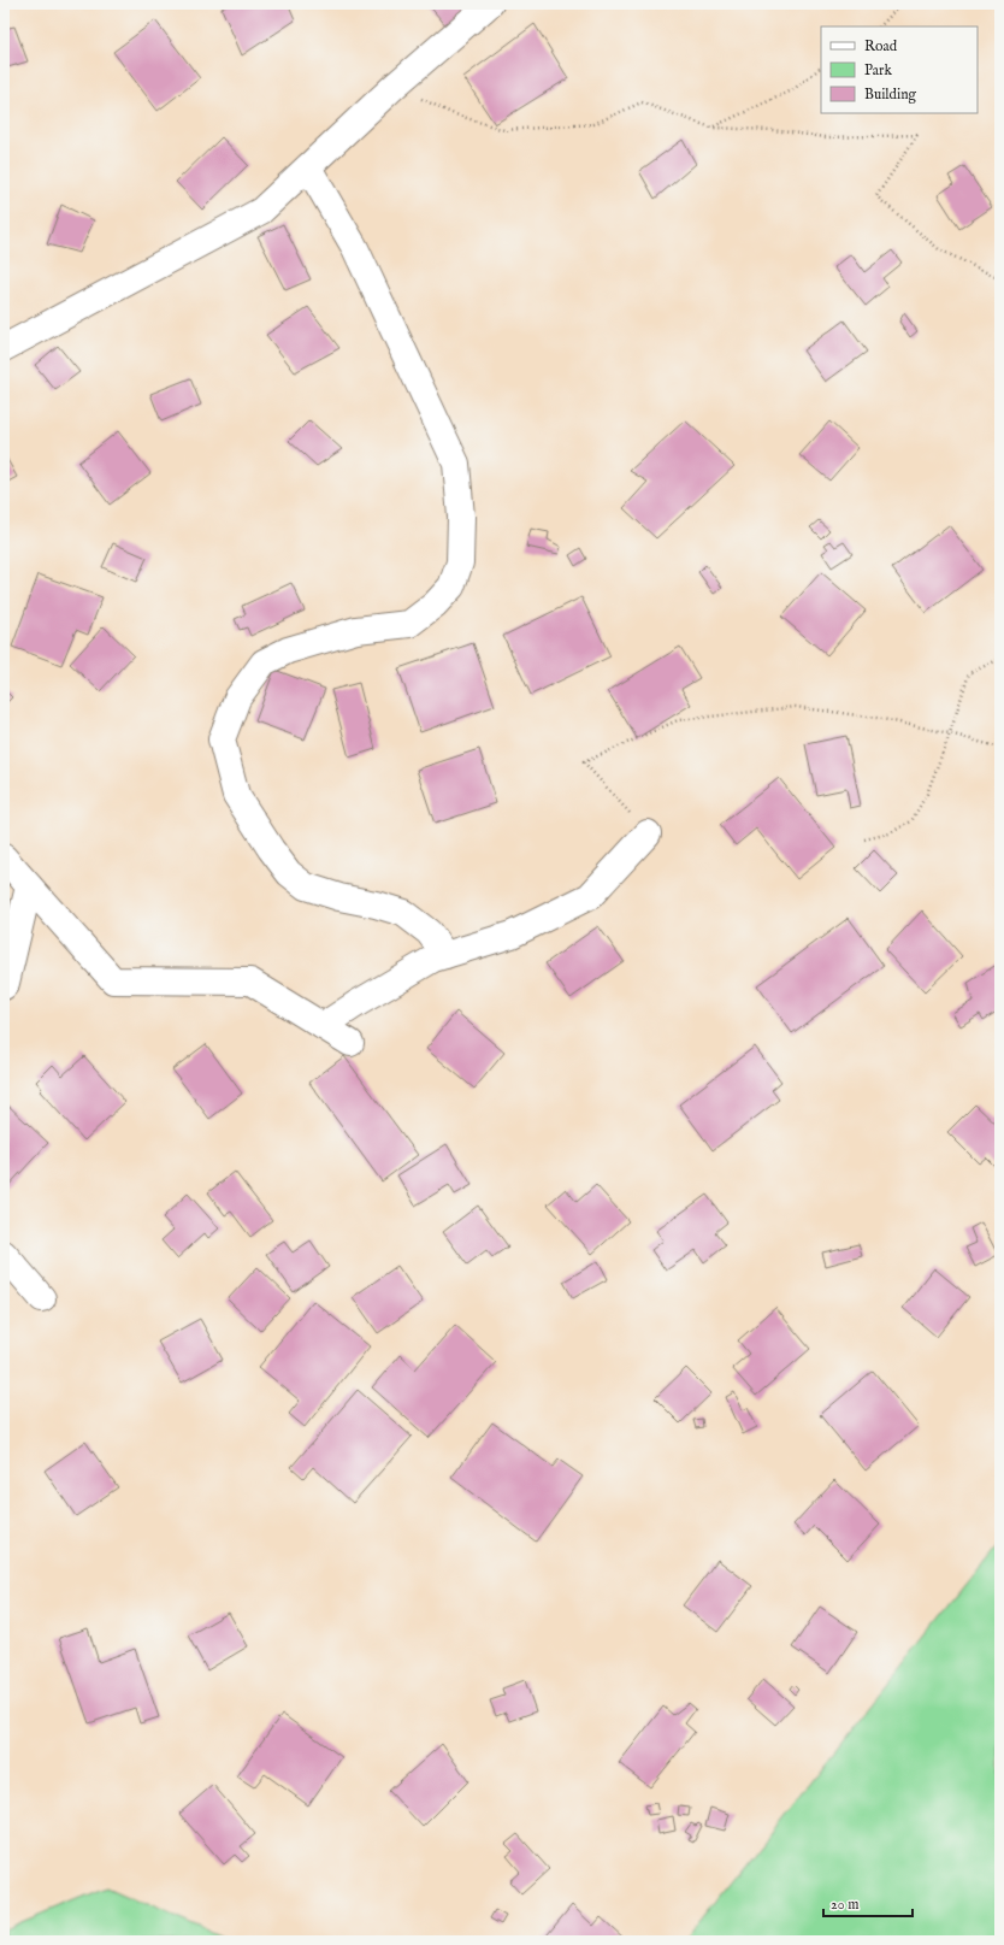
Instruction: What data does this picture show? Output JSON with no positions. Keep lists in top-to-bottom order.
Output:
{
  "legend": ["Road", "Park", "Building"],
  "scale_bar": "20 m"
}
